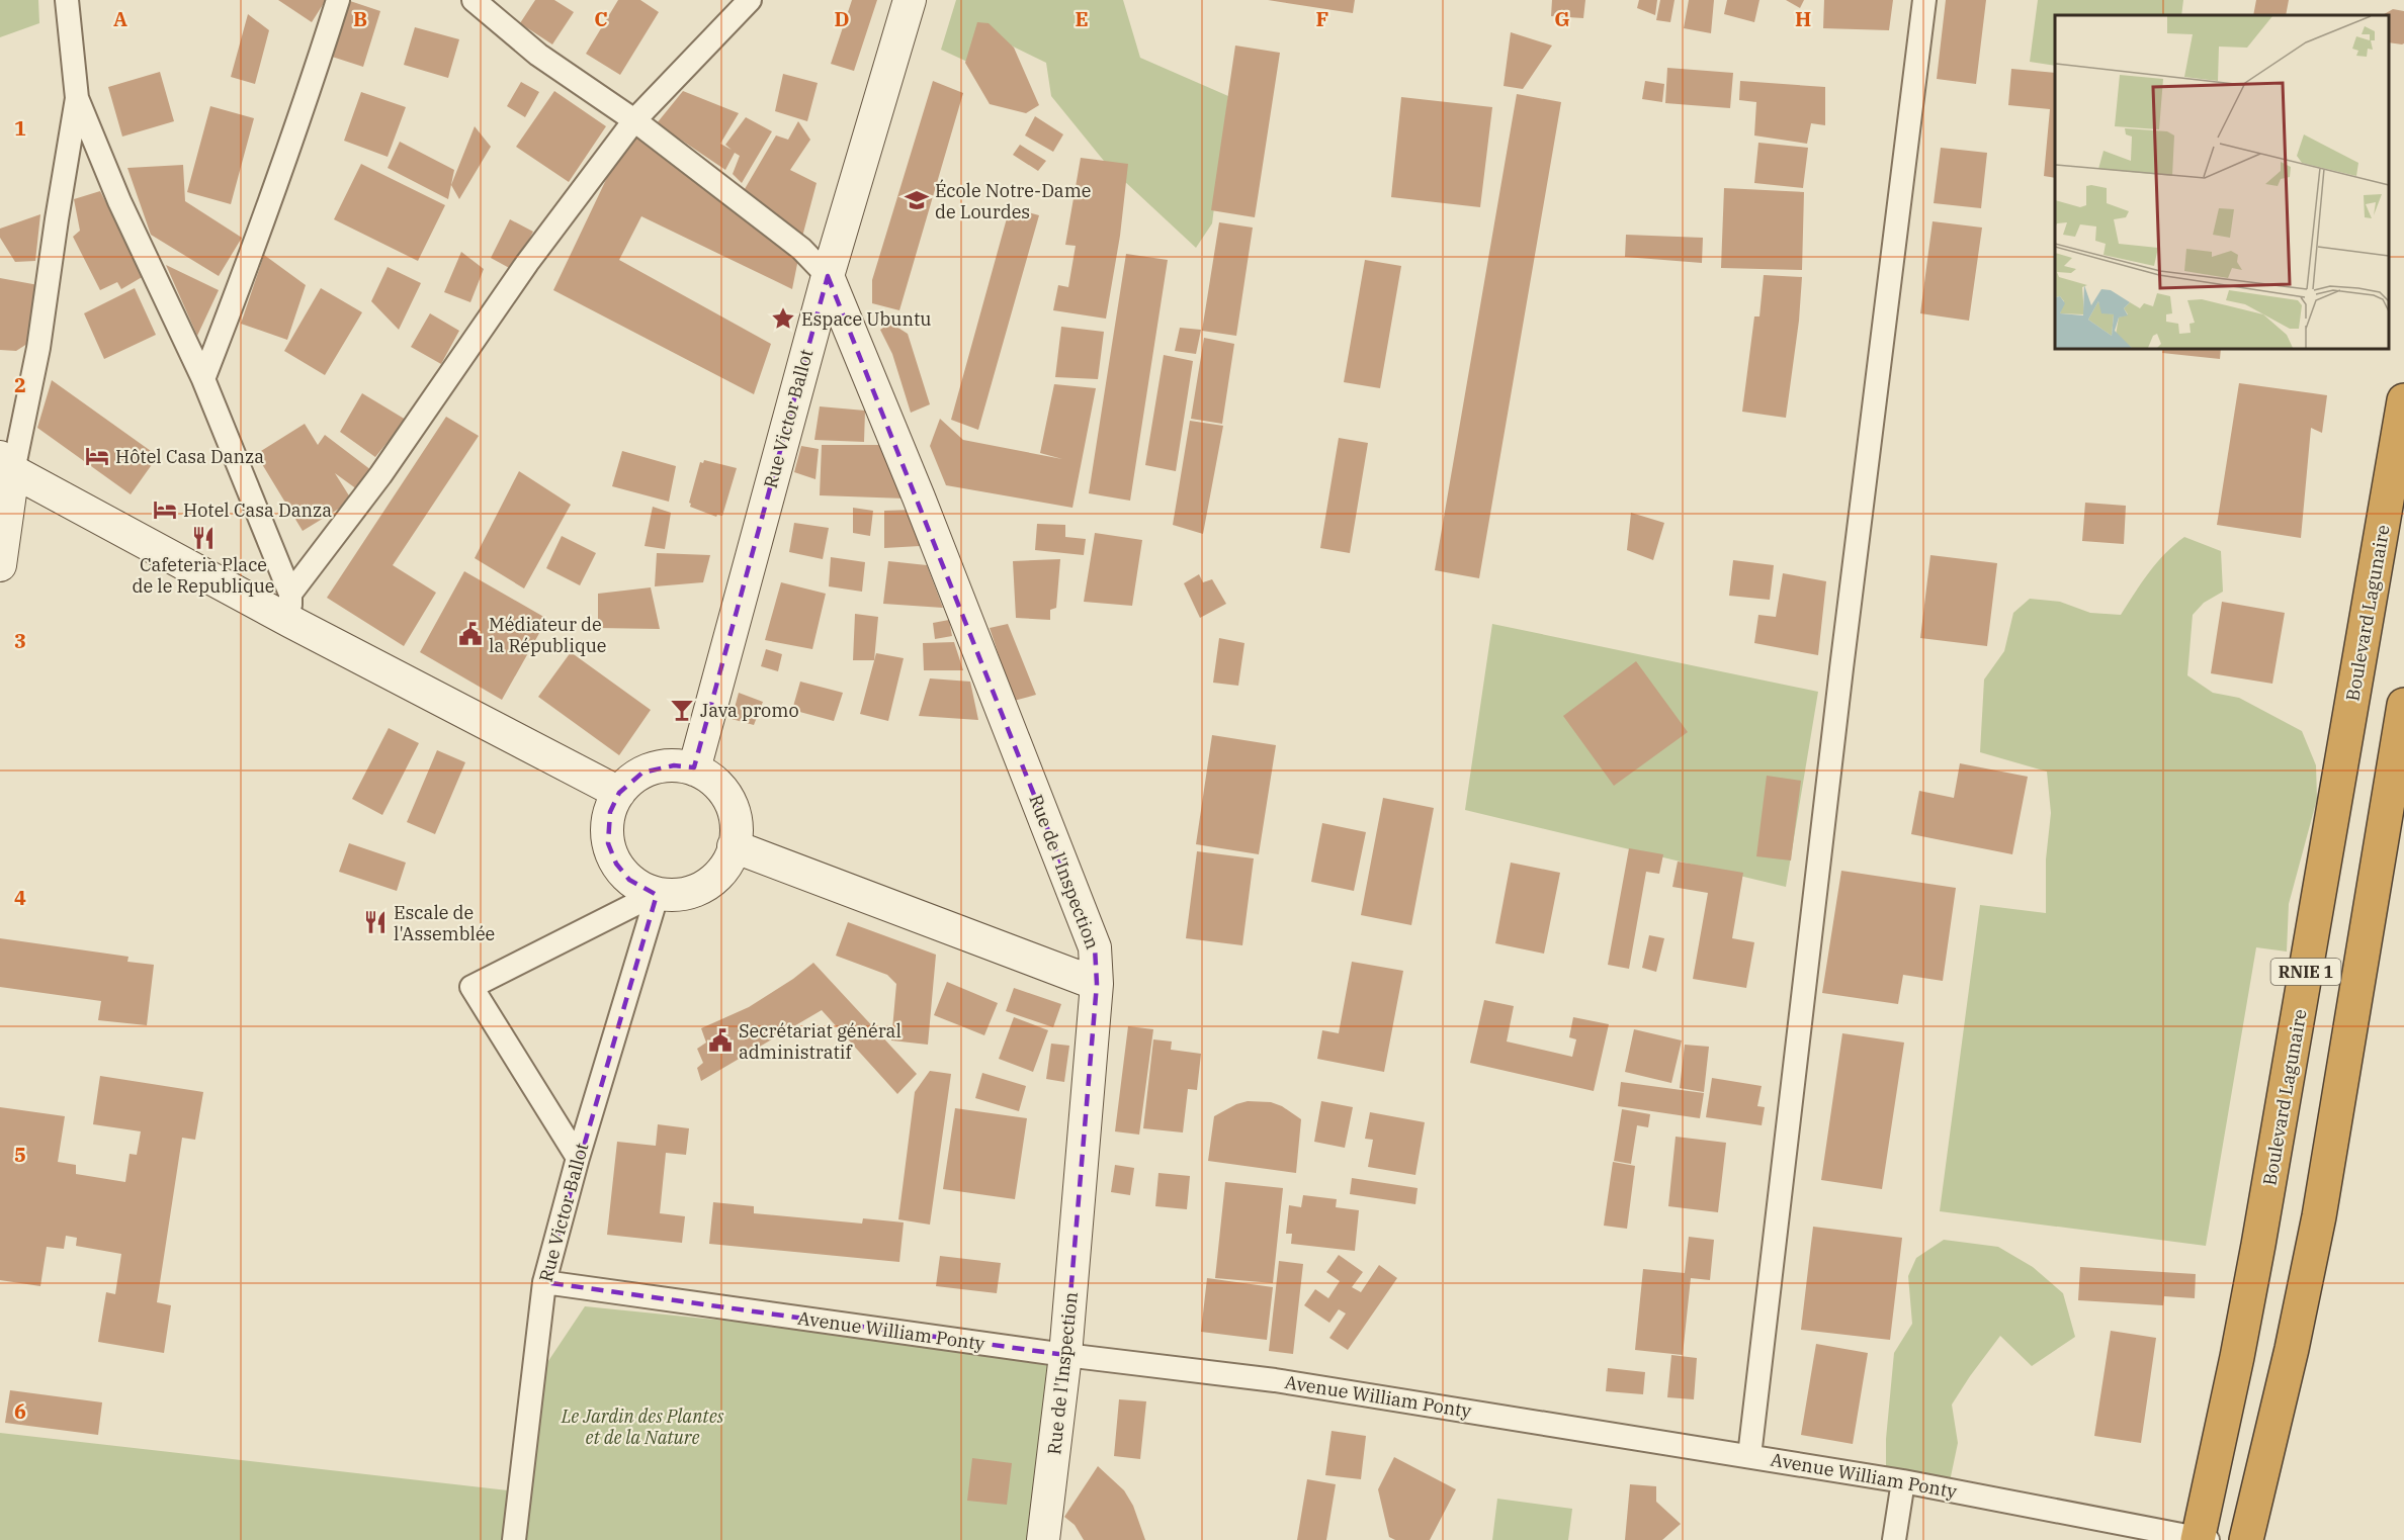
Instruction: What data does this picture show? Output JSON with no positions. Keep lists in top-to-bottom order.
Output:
{
  "streets": {
    "highway": ["Boulevard Lagunaire", "RNIE 1"],
    "main road": ["Rue Victor Ballot", "Rue de l'Inspection"],
    "street": ["Avenue William Ponty"]
  },
  "crossings": [
    ["Rue Victor Ballot", "Rue de l'Inspection"],
    ["Rue Victor Ballot", "Avenue William Ponty"],
    ["Boulevard Lagunaire", "Avenue William Ponty"],
    ["Rue de l'Inspection", "Avenue William Ponty"]
  ],
  "parks": ["Le Jardin des Plantes et de la Nature"],
  "places": {
    "school or university": ["École Notre-Dame de Lourdes"],
    "place": ["Espace Ubuntu"],
    "hotel": ["Hôtel Casa Danza", "Hotel Casa Danza"],
    "restaurant": ["Cafeteria Place de le Republique", "Escale de l'Assemblée"],
    "public building": ["Médiateur de la République", "Secrétariat général administratif"],
    "bar": ["Java promo"]
  },
  "grid": {
    "columns": [
      "A",
      "B",
      "C",
      "D",
      "E",
      "F",
      "G",
      "H"
    ],
    "rows": [
      "1",
      "2",
      "3",
      "4",
      "5",
      "6"
    ]
  }
}
